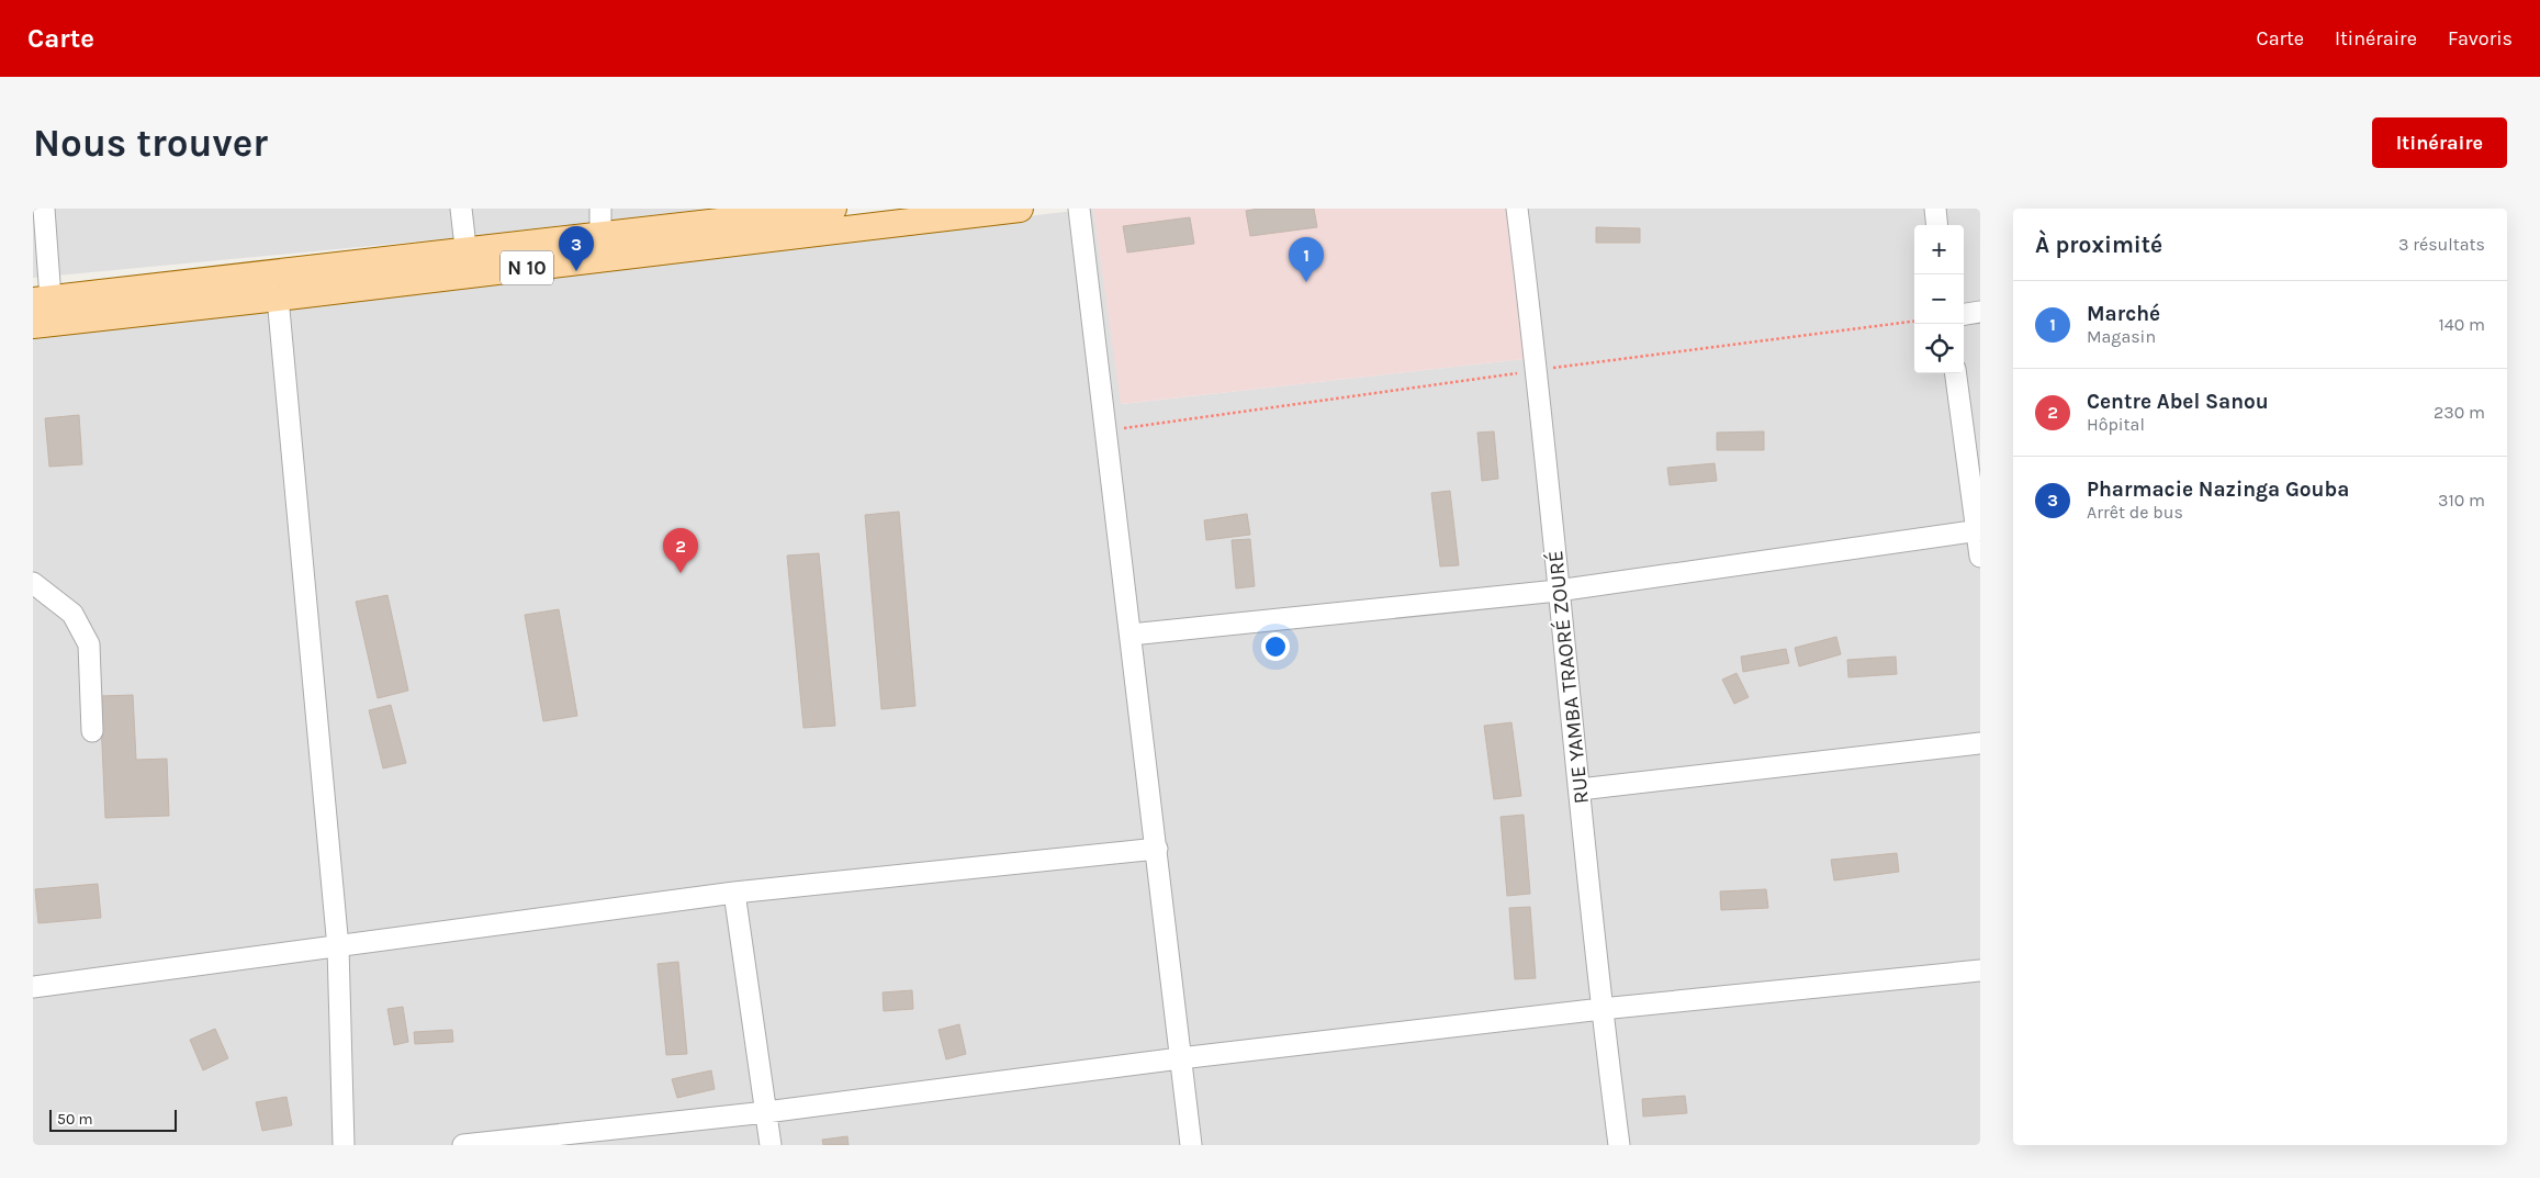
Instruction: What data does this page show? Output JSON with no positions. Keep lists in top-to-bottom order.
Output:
{
  "streets": {
    "main road": ["N 10"],
    "street": ["RUE YAMBA TRAORÉ ZOURÉ"]
  },
  "scale_bar": "50 m",
  "page": {
    "header": "Carte",
    "nav": ["Carte", "Itinéraire", "Favoris"],
    "buttons": "Itinéraire",
    "title": "Nous trouver",
    "heading": ["À proximité", "3 résultats"],
    "map_buttons": ["+", "−"],
    "pins": ["3", "1", "2"],
    "list": [
      {
        "mark": "1",
        "name": "Marché",
        "note": "Magasin",
        "value": "140 m"
      },
      {
        "mark": "2",
        "name": "Centre Abel Sanou",
        "note": "Hôpital",
        "value": "230 m"
      },
      {
        "mark": "3",
        "name": "Pharmacie Nazinga Gouba",
        "note": "Arrêt de bus",
        "value": "310 m"
      }
    ],
    "scale": "50 m"
  }
}
